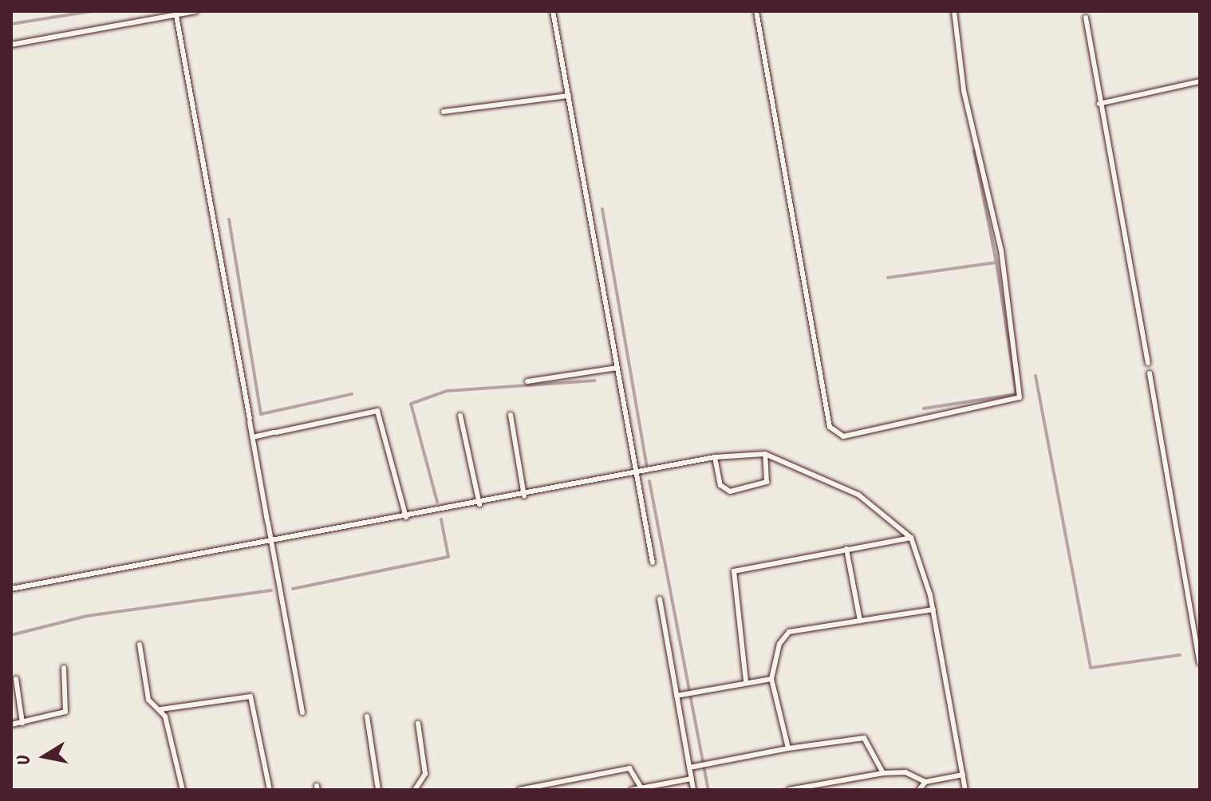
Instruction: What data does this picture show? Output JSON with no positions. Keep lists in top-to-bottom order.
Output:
{
  "north": "left"
}
